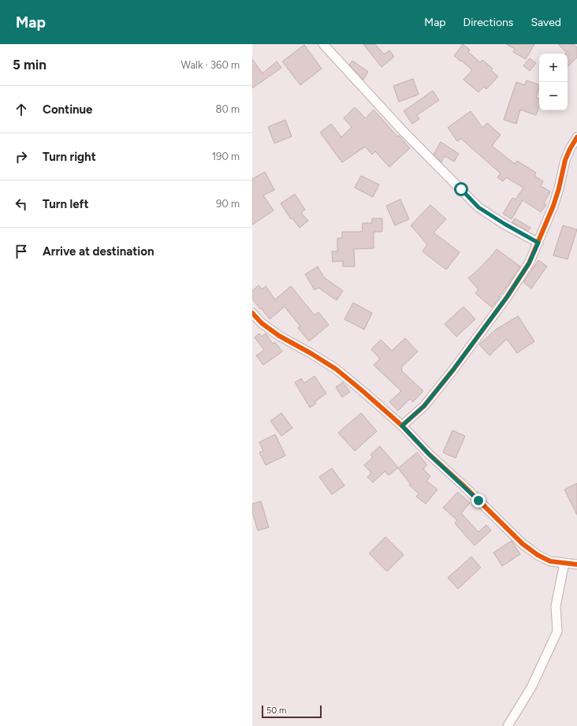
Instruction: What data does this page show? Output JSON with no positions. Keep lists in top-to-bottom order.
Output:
{
  "scale_bar": "50 m",
  "page": {
    "header": "Map",
    "nav": ["Map", "Directions", "Saved"],
    "heading": ["5 min", "Walk · 360 m"],
    "map_buttons": ["+", "−"],
    "list": [
      ["Continue", "80 m"],
      ["Turn right", "190 m"],
      ["Turn left", "90 m"],
      "Arrive at destination"
    ],
    "scale": "50 m"
  }
}
